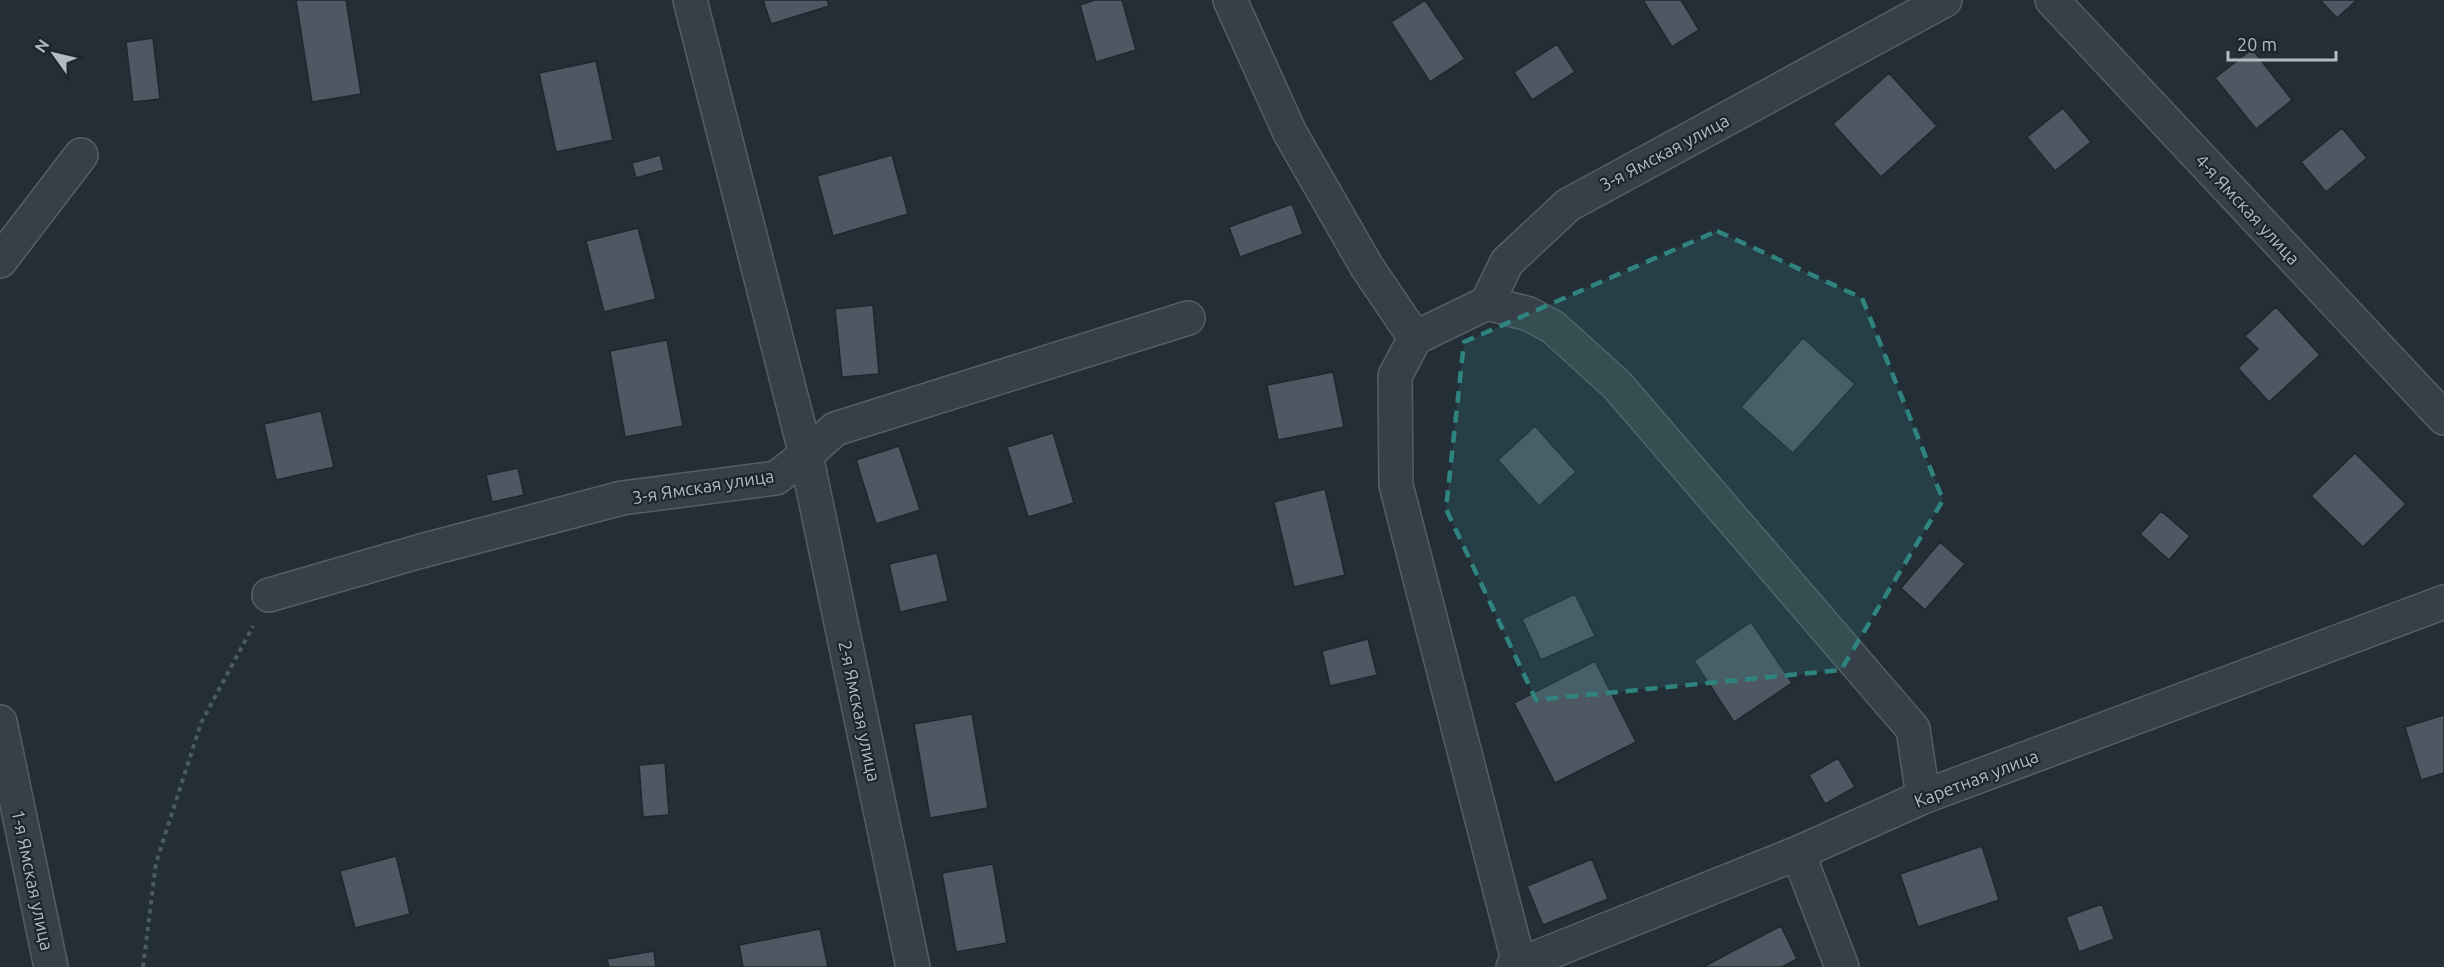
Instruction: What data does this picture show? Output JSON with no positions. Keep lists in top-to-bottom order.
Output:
{
  "streets": {
    "street": [
      "3-я Ямская улица",
      "4-я Ямская улица",
      "2-я Ямская улица",
      "Каретная улица",
      "1-я Ямская улица"
    ]
  },
  "crossings": [
    ["3-я Ямская улица", "2-я Ямская улица"]
  ],
  "scale_bar": "20 m",
  "north": "top left"
}
